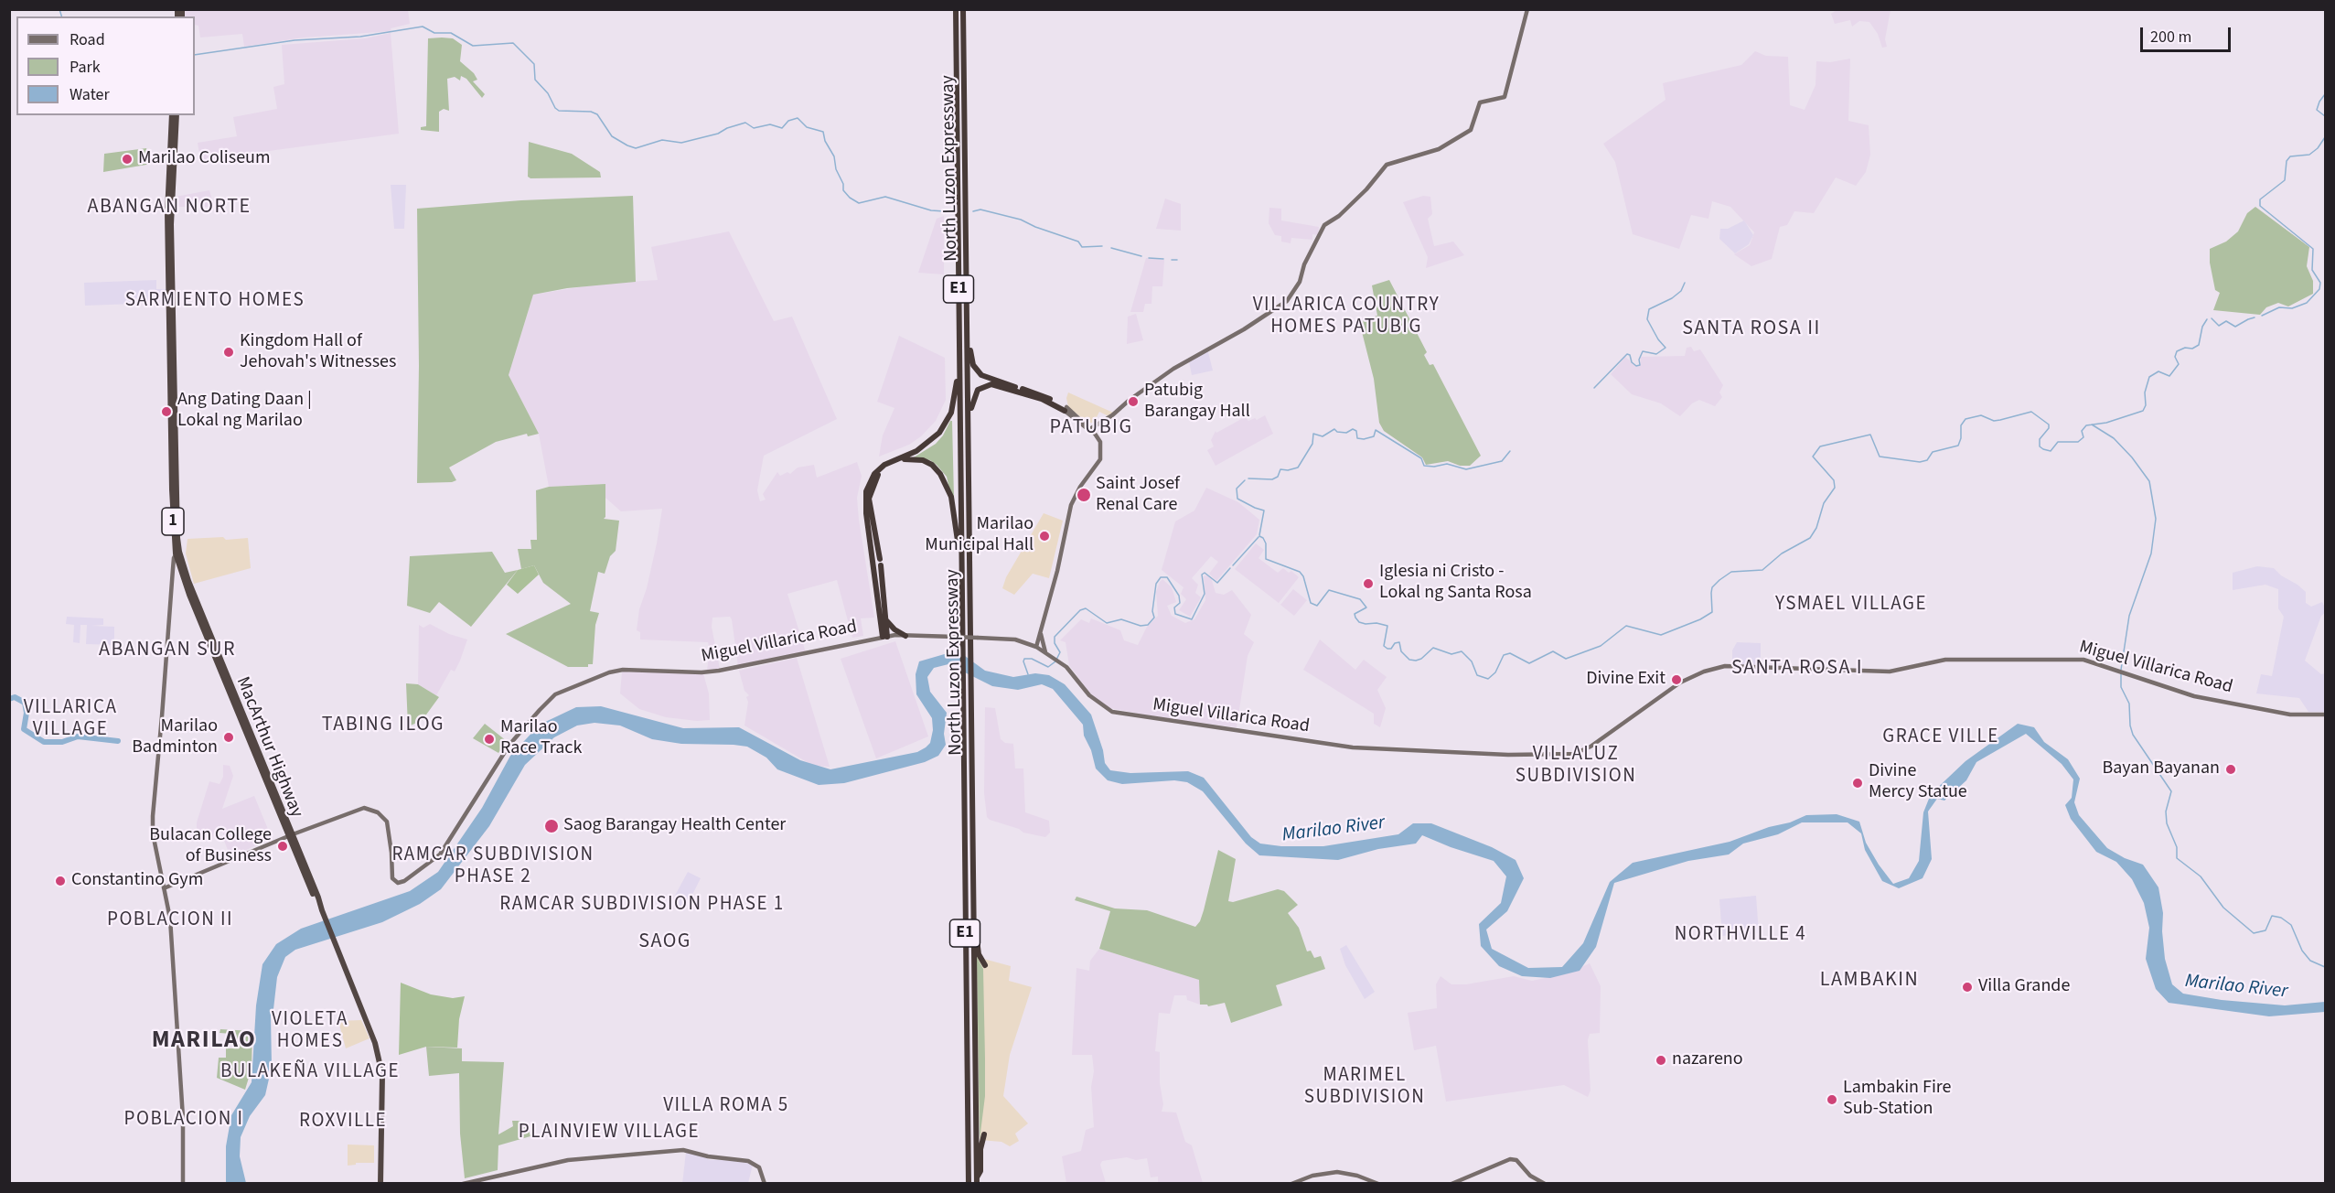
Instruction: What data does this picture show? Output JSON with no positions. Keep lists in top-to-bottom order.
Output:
{
  "streets": {
    "highway": [
      "North Luzon Expressway",
      "E1",
      "1",
      "MacArthur Highway"
    ],
    "main road": ["Miguel Villarica Road"]
  },
  "crossings": [
    ["Miguel Villarica Road", "MacArthur Highway"]
  ],
  "districts": [
    "ABANGAN NORTE",
    "SARMIENTO HOMES",
    "VILLARICA COUNTRY HOMES PATUBIG",
    "SANTA ROSA II",
    "PATUBIG",
    "YSMAEL VILLAGE",
    "ABANGAN SUR",
    "SANTA ROSA I",
    "VILLARICA VILLAGE",
    "TABING ILOG",
    "GRACE VILLE",
    "VILLALUZ SUBDIVISION",
    "RAMCAR SUBDIVISION PHASE 2",
    "RAMCAR SUBDIVISION PHASE 1",
    "POBLACION II",
    "NORTHVILLE 4",
    "SAOG",
    "LAMBAKIN",
    "VIOLETA HOMES",
    "MARILAO",
    "BULAKEÑA VILLAGE",
    "MARIMEL SUBDIVISION",
    "VILLA ROMA 5",
    "POBLACION I",
    "ROXVILLE",
    "PLAINVIEW VILLAGE"
  ],
  "water": ["Marilao River"],
  "places": [
    "Marilao Coliseum",
    "Kingdom Hall of Jehovah's Witnesses",
    "Patubig Barangay Hall",
    "Ang Dating Daan | Lokal ng Marilao",
    "Saint Josef Renal Care",
    "Marilao Municipal Hall",
    "Iglesia ni Cristo - Lokal ng Santa Rosa",
    "Divine Exit",
    "Marilao Badminton",
    "Marilao Race Track",
    "Bayan Bayanan",
    "Divine Mercy Statue",
    "Saog Barangay Health Center",
    "Bulacan College of Business",
    "Constantino Gym",
    "Villa Grande",
    "nazareno",
    "Lambakin Fire Sub-Station"
  ],
  "legend": ["Road", "Park", "Water"],
  "scale_bar": "200 m"
}
